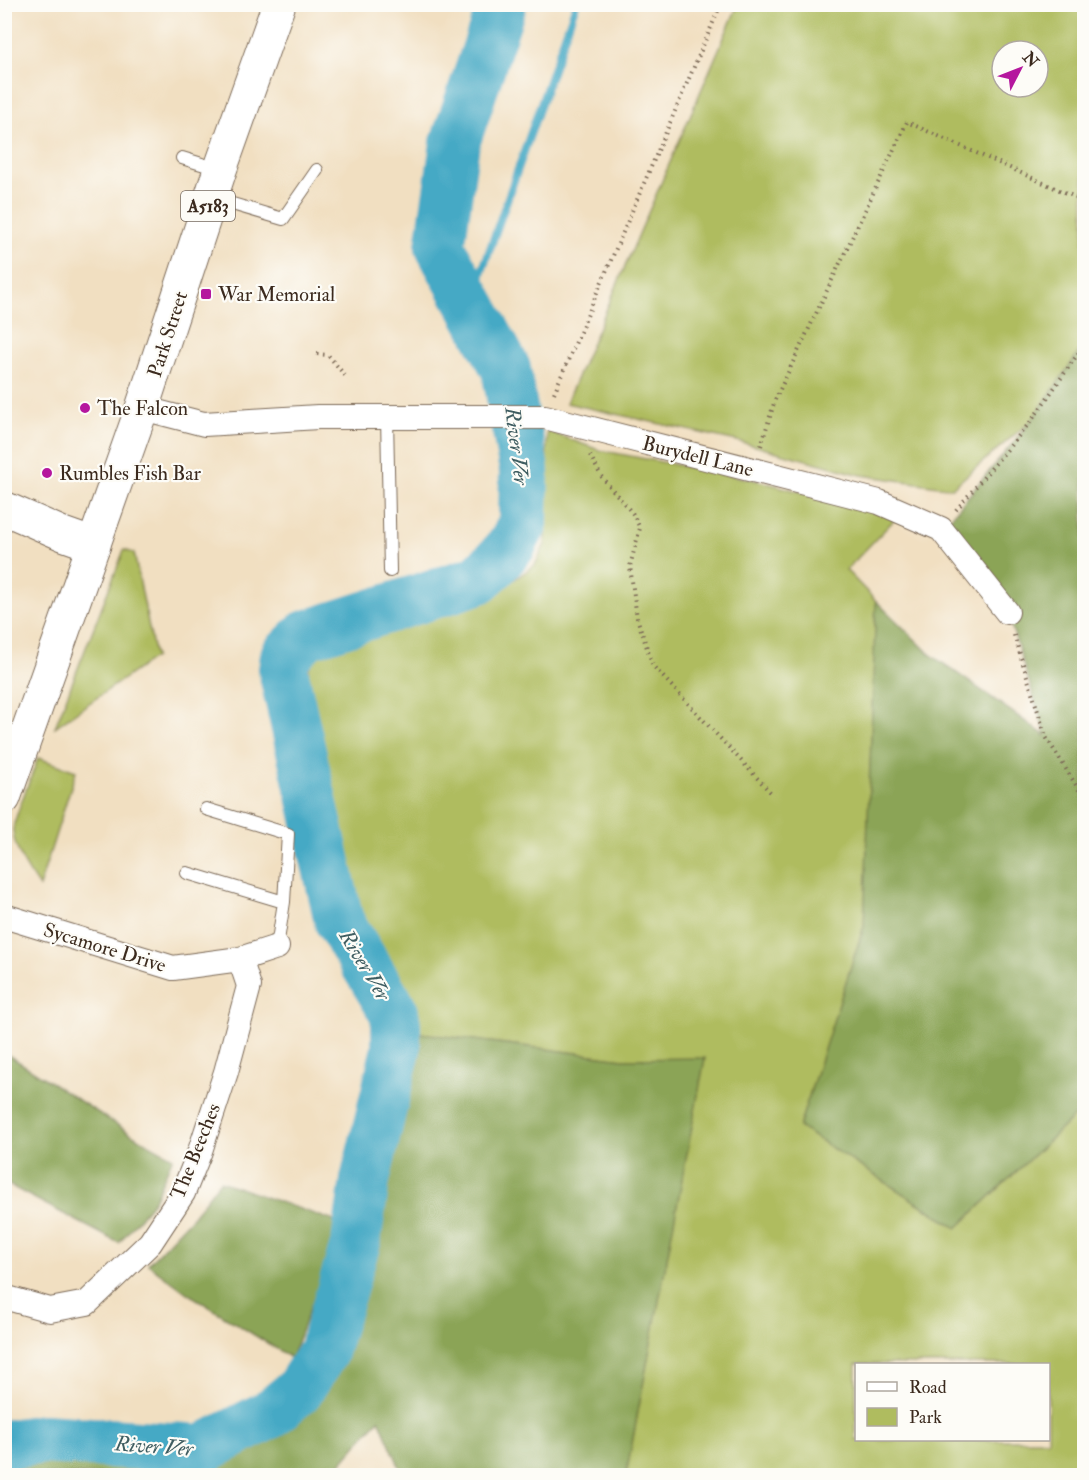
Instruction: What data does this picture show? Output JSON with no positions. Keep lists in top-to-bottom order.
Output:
{
  "streets": {
    "main road": ["A5183", "Park Street"],
    "street": ["Burydell Lane", "Sycamore Drive", "The Beeches"]
  },
  "crossings": [
    ["Park Street", "Burydell Lane"],
    ["Sycamore Drive", "The Beeches"]
  ],
  "water": ["River Ver"],
  "places": {
    "transit": ["War Memorial"],
    "other": ["The Falcon", "Rumbles Fish Bar"]
  },
  "legend": ["Road", "Park"],
  "north": "top right"
}
